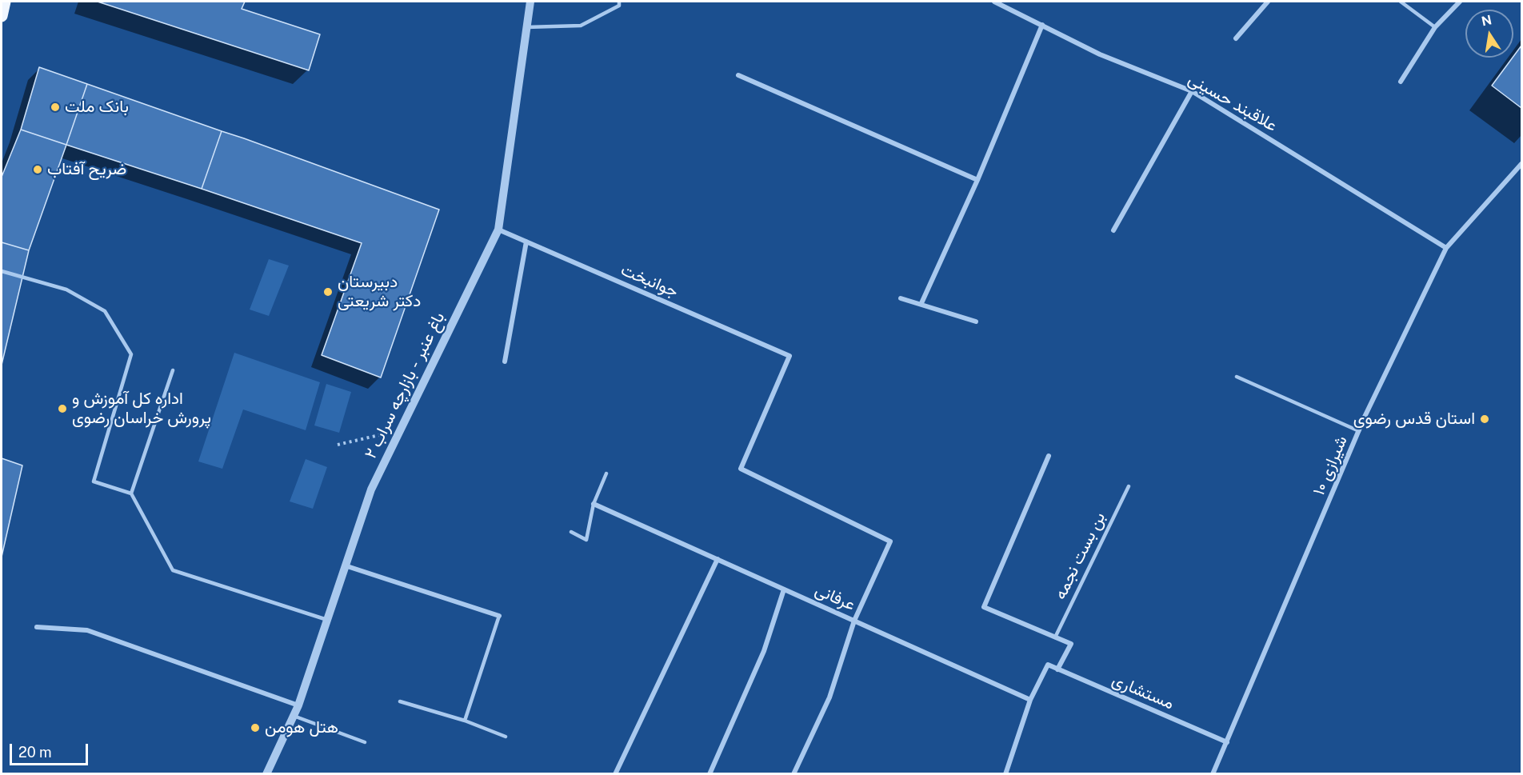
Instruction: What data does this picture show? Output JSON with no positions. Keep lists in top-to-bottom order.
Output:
{
  "streets": {
    "street": [
      "علاقبند حسینی",
      "جوانبخت",
      "باغ عنبر - بازارچه سراب ۲",
      "شیرازی ۱۰",
      "عرفانی",
      "مستشاری"
    ],
    "lane": ["بن بست نجمه"]
  },
  "crossings": [
    ["علاقبند حسینی", "شیرازی ۱۰"],
    ["جوانبخت", "باغ عنبر - بازارچه سراب ۲"],
    ["جوانبخت", "عرفانی"],
    ["شیرازی ۱۰", "مستشاری"],
    ["عرفانی", "مستشاری"]
  ],
  "places": [
    "بانک ملت",
    "ضریح آفتاب",
    "دبیرستان دکتر شریعتی",
    "اداره کل آموزش و پرورش خراسان رضوی",
    "استان قدس رضوی",
    "هتل هومن"
  ],
  "scale_bar": "20 m",
  "north": "top"
}
